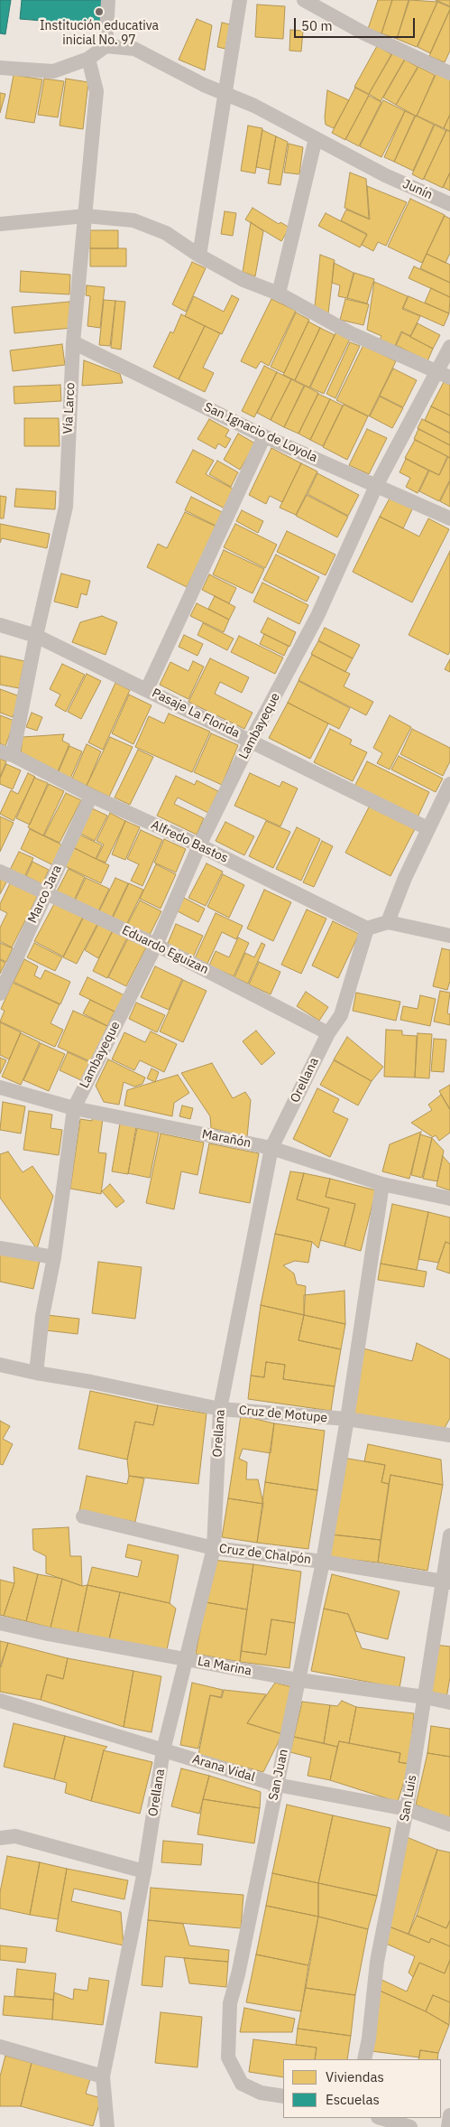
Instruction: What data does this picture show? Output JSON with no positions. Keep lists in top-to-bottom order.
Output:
{
  "streets": {
    "street": [
      "Junín",
      "Vía Larco",
      "San Ignacio de Loyola",
      "Pasaje La Florida",
      "Lambayeque",
      "Alfredo Bastos",
      "Marco Jara",
      "Eduardo Eguizan",
      "Orellana",
      "Marañón",
      "Cruz de Motupe",
      "Cruz de Chalpón",
      "La Marina",
      "Arana Vidal",
      "San Juan",
      "San Luis"
    ]
  },
  "crossings": [
    ["Vía Larco", "San Ignacio de Loyola"],
    ["Vía Larco", "Pasaje La Florida"],
    ["Vía Larco", "Alfredo Bastos"],
    ["San Ignacio de Loyola", "Lambayeque"],
    ["Pasaje La Florida", "Lambayeque"],
    ["Lambayeque", "Alfredo Bastos"],
    ["Lambayeque", "Eduardo Eguizan"],
    ["Lambayeque", "Marañón"],
    ["Lambayeque", "Cruz de Motupe"],
    ["Alfredo Bastos", "Marco Jara"],
    ["Alfredo Bastos", "Orellana"],
    ["Marco Jara", "Eduardo Eguizan"],
    ["Eduardo Eguizan", "Orellana"],
    ["Orellana", "Marañón"],
    ["Orellana", "Cruz de Motupe"],
    ["Orellana", "Cruz de Chalpón"],
    ["Orellana", "La Marina"],
    ["Orellana", "Arana Vidal"],
    ["Marañón", "San Juan"],
    ["Cruz de Motupe", "San Juan"],
    ["Cruz de Chalpón", "San Juan"],
    ["Cruz de Chalpón", "San Luis"],
    ["La Marina", "San Juan"],
    ["La Marina", "San Luis"],
    ["Arana Vidal", "San Juan"],
    ["Arana Vidal", "San Luis"]
  ],
  "places": ["Institución educativa inicial No. 97"],
  "legend": ["Viviendas", "Escuelas"],
  "scale_bar": "50 m"
}
